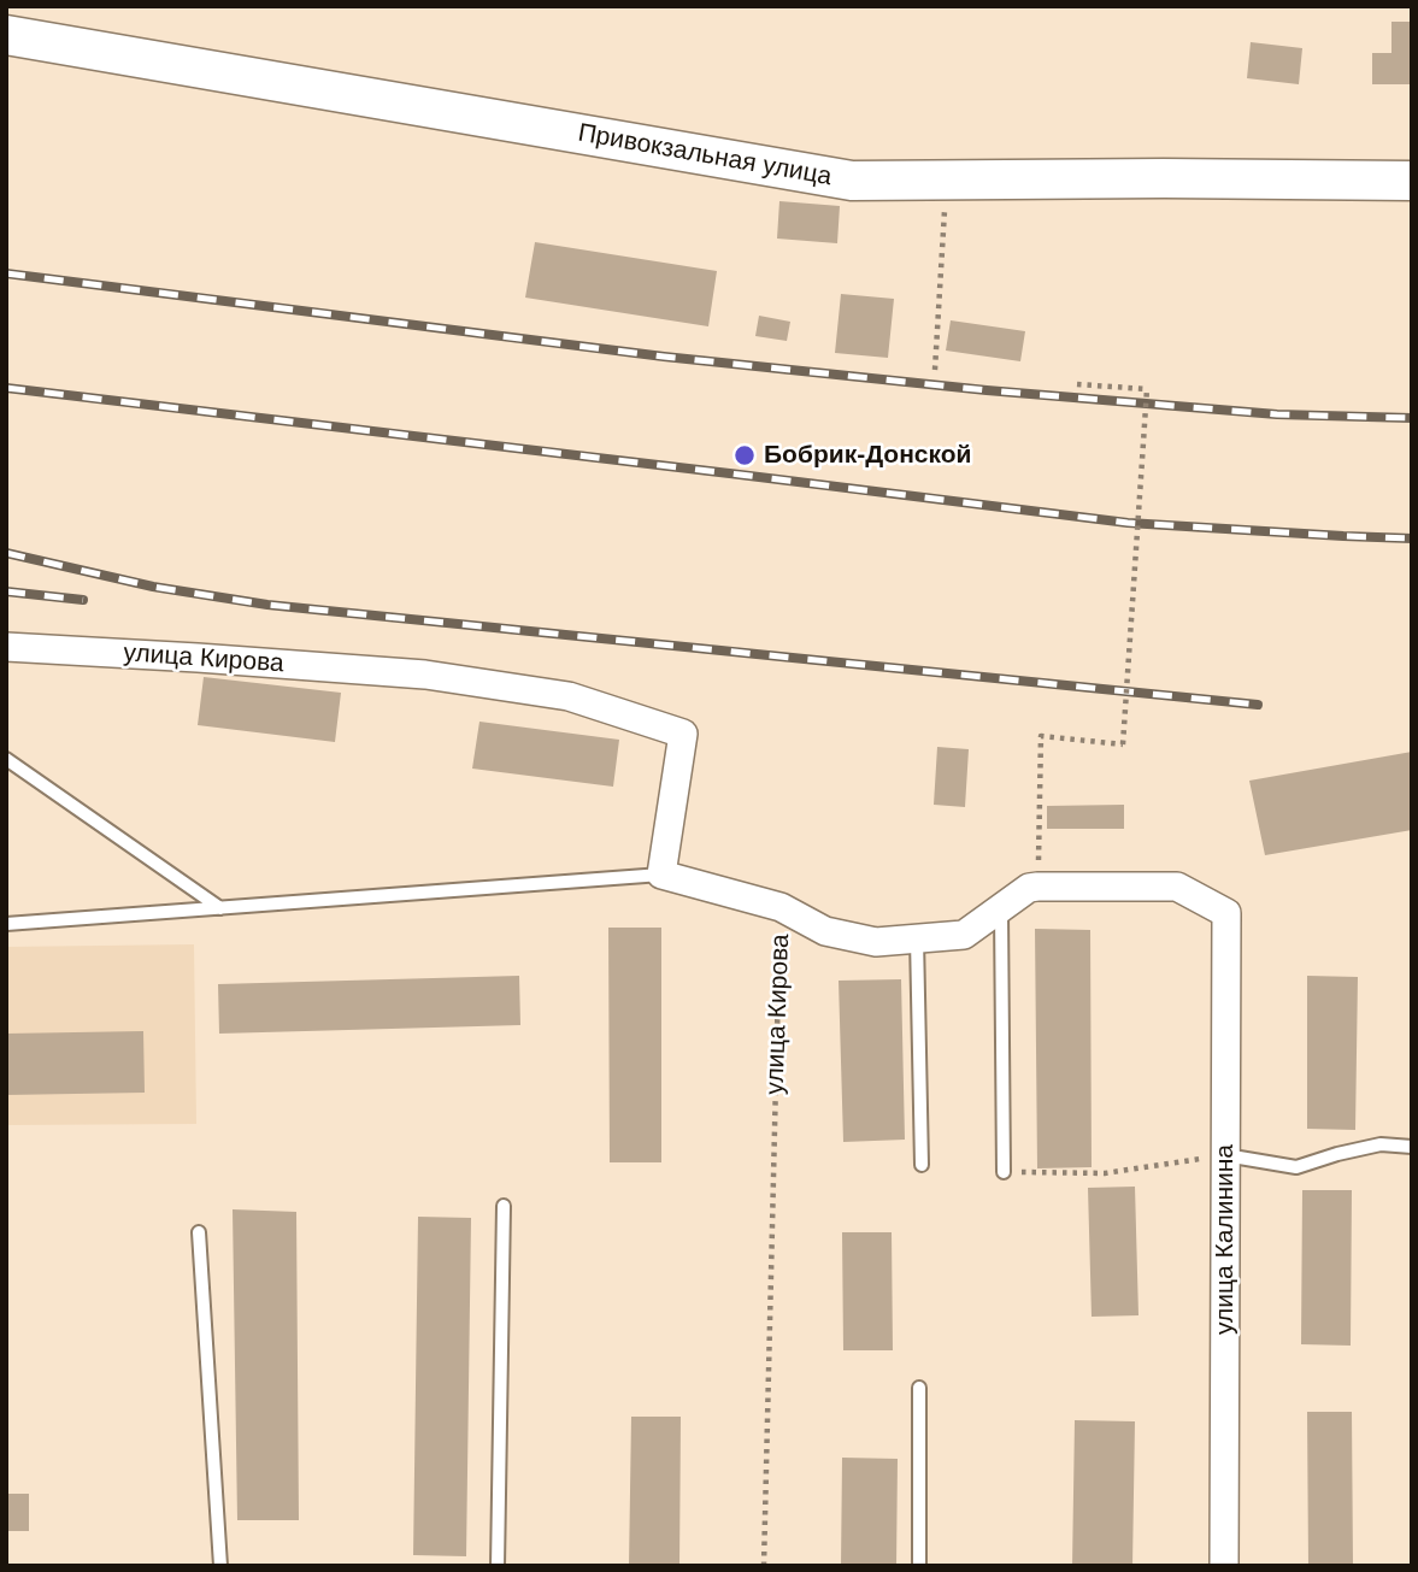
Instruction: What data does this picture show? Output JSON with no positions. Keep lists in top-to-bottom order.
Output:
{
  "streets": {
    "street": ["Привокзальная улица", "улица Кирова", "улица Калинина"]
  },
  "places": ["Бобрик-Донской"]
}
